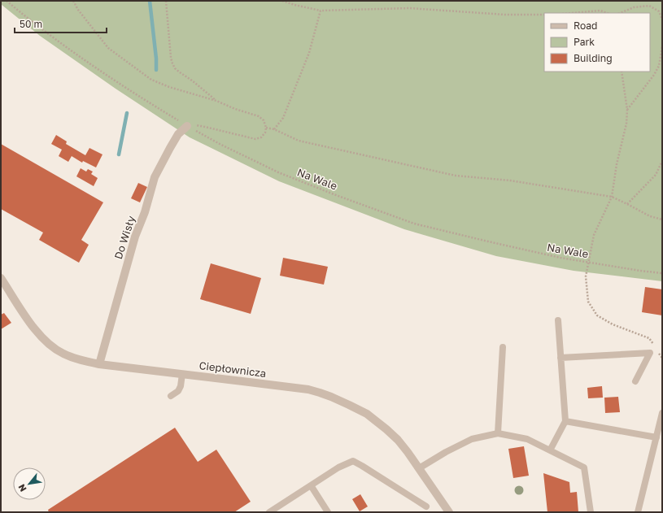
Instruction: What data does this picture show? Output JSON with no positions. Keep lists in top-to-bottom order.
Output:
{
  "streets": {
    "street": ["Do Wisły", "Ciepłownicza"],
    "path": ["Na Wale"]
  },
  "crossings": [
    ["Na Wale", "Do Wisły"],
    ["Do Wisły", "Ciepłownicza"]
  ],
  "legend": ["Road", "Park", "Building"],
  "scale_bar": "50 m",
  "north": "bottom left"
}
